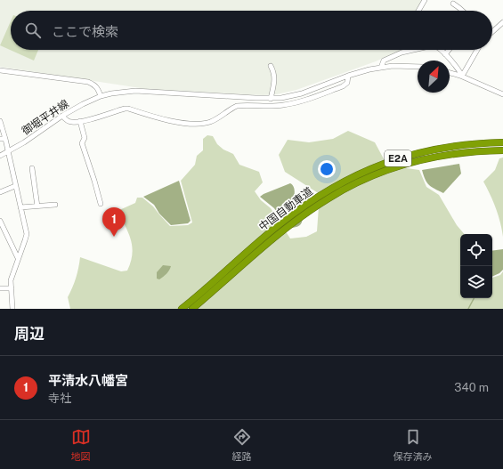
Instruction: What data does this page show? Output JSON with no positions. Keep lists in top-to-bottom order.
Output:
{
  "streets": {
    "highway": ["E2A", "中国自動車道"],
    "street": ["御堀平井線"]
  },
  "north": "top right",
  "page": {
    "search": "ここで検索",
    "pins": "1",
    "heading": "周辺",
    "list": [
      {
        "mark": "1",
        "name": "平清水八幡宮",
        "note": "寺社",
        "value": "340 m"
      }
    ],
    "nav": ["地図", "経路", "保存済み"]
  }
}
